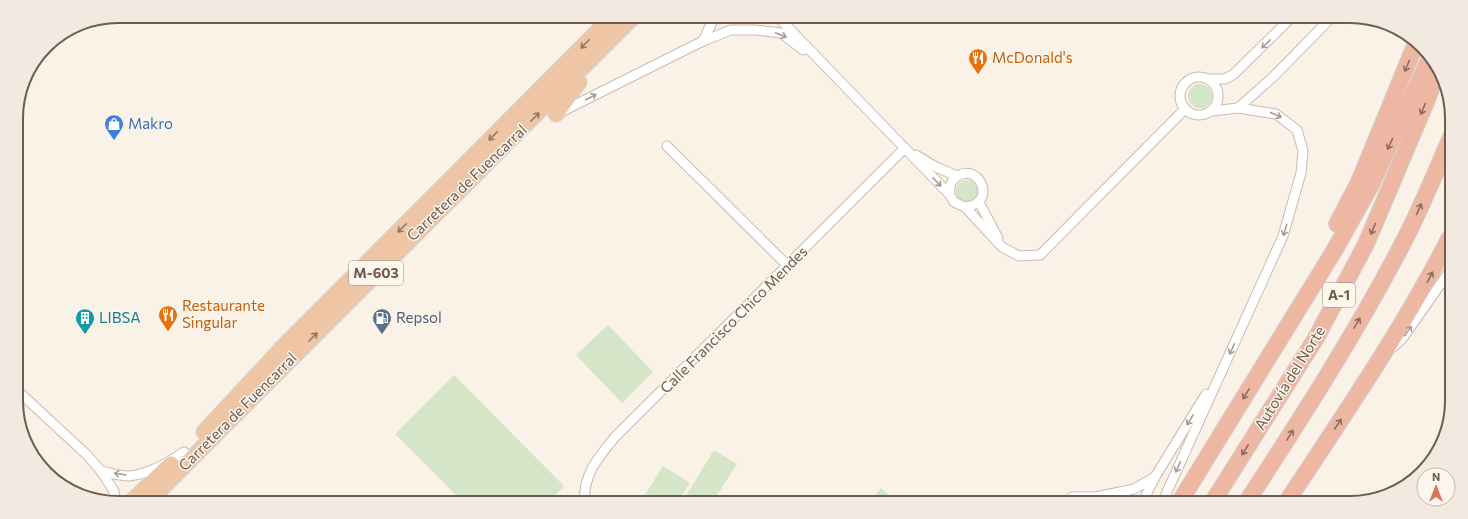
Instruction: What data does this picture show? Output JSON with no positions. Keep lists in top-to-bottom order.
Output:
{
  "streets": {
    "highway": [
      "Carretera de Fuencarral",
      "M-603",
      "A-1",
      "Autovía del Norte"
    ],
    "street": ["Calle Francisco Chico Mendes"]
  },
  "places": {
    "restaurant": ["McDonald's", "Restaurante Singular"],
    "shop": ["Makro"],
    "building": ["LIBSA"],
    "fuel station": ["Repsol"]
  },
  "north": "top"
}
